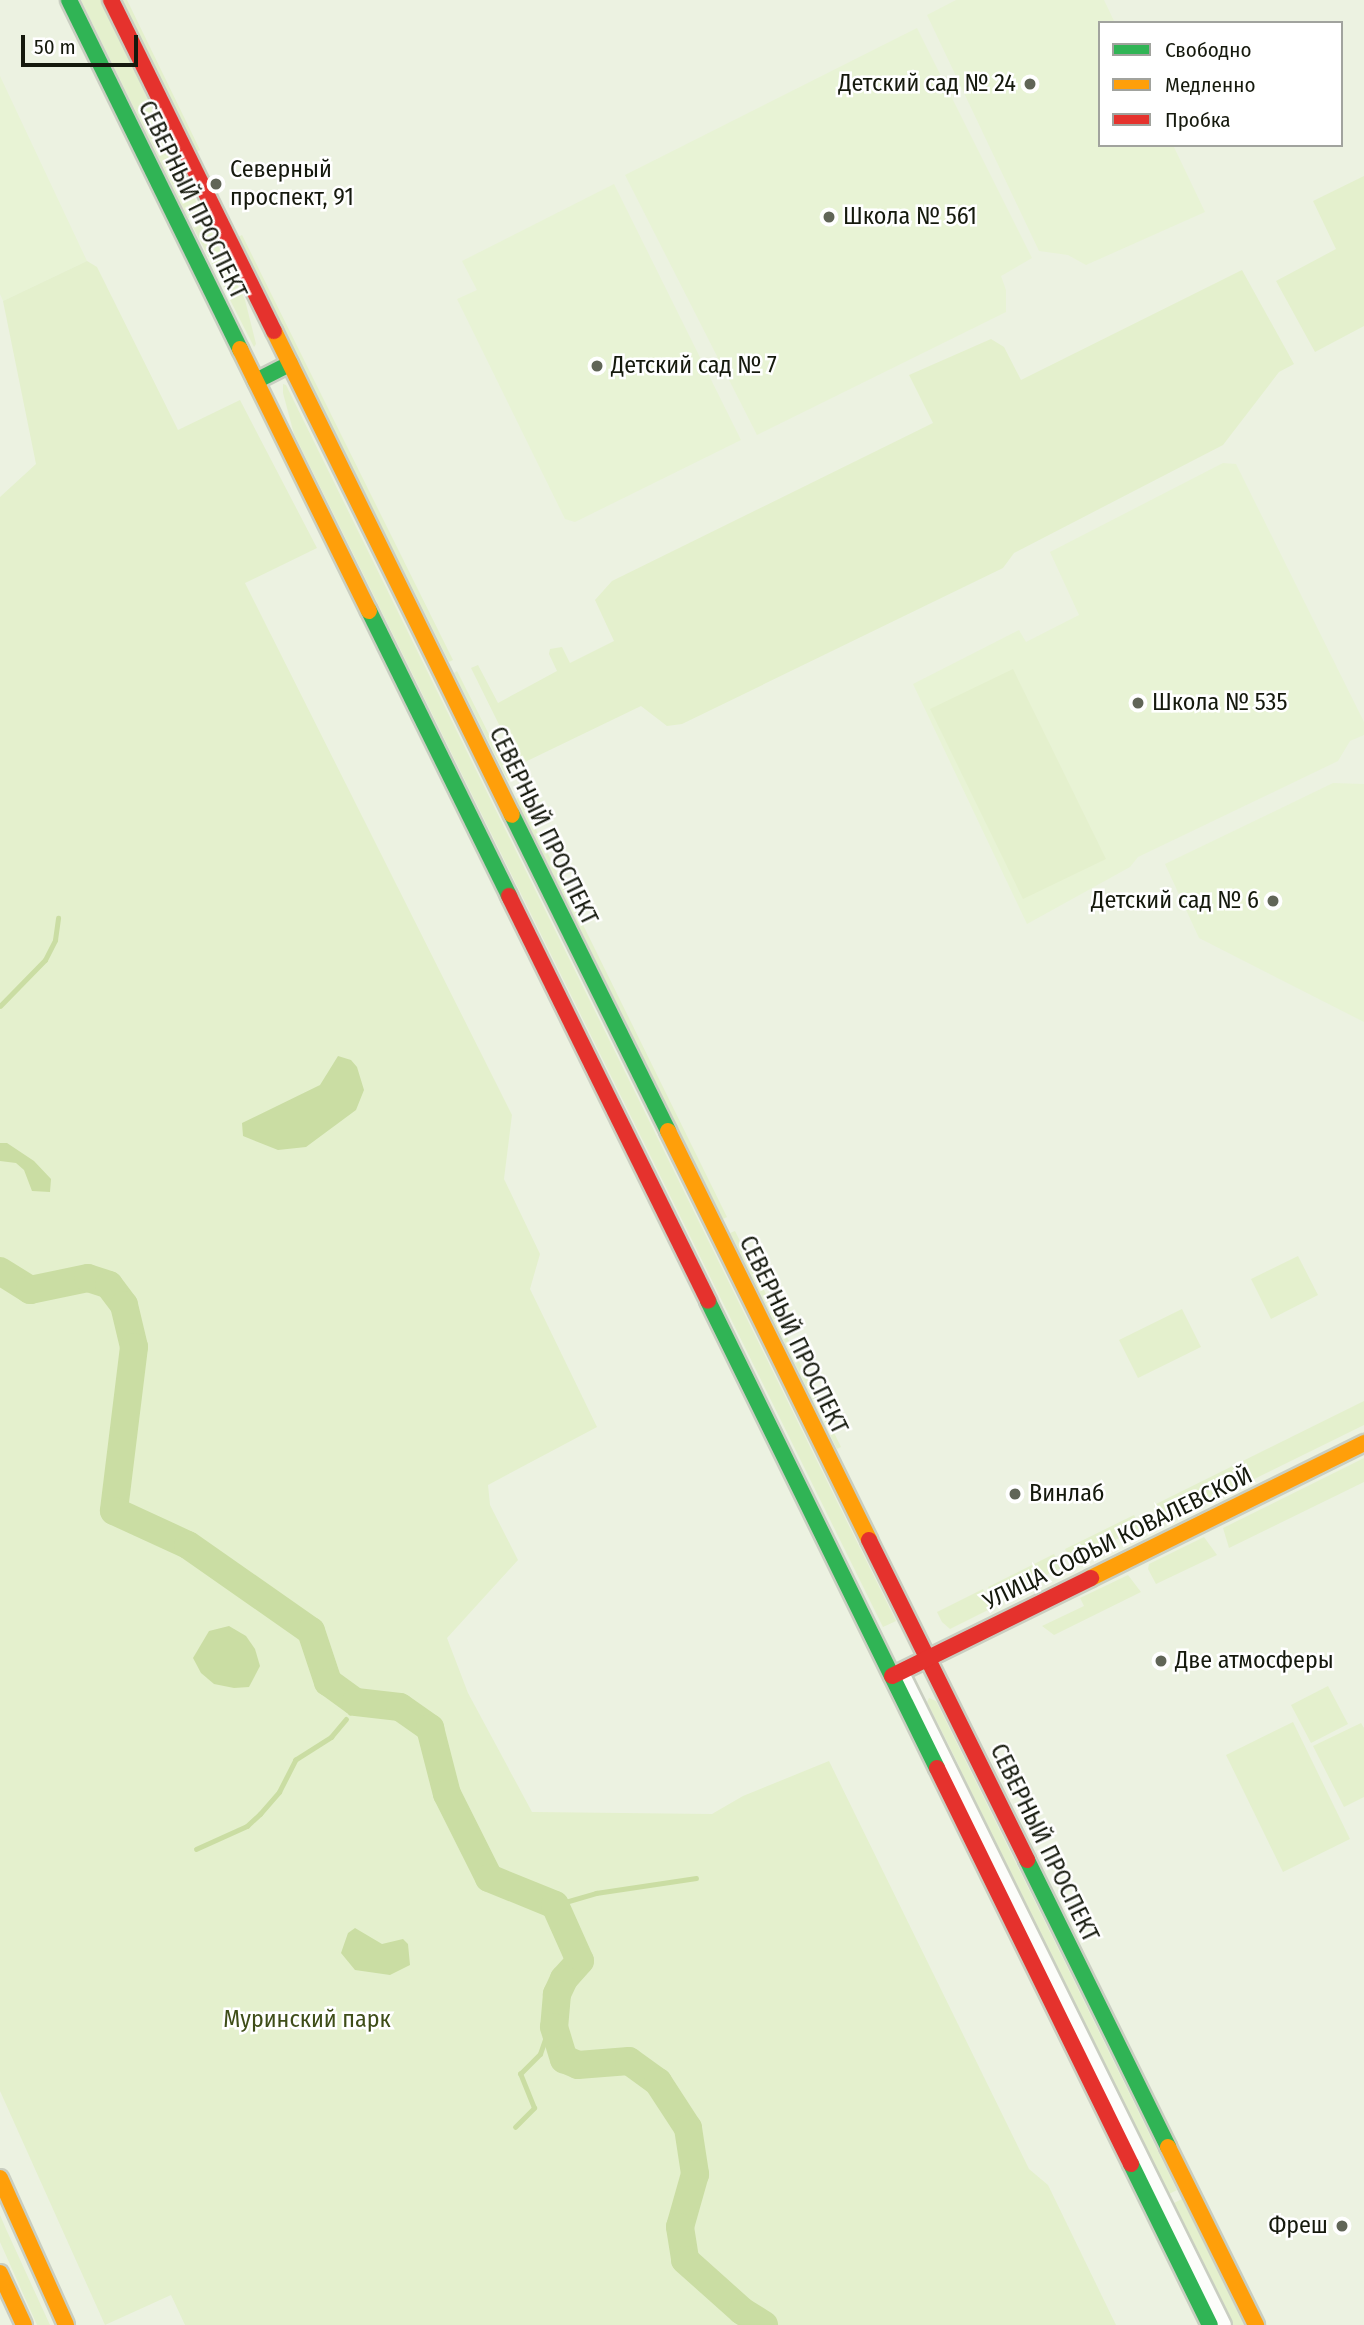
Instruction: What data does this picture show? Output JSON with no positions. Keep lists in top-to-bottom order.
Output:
{
  "streets": {
    "main road": ["СЕВЕРНЫЙ ПРОСПЕКТ", "УЛИЦА СОФЬИ КОВАЛЕВСКОЙ"]
  },
  "crossings": [
    ["СЕВЕРНЫЙ ПРОСПЕКТ", "УЛИЦА СОФЬИ КОВАЛЕВСКОЙ"]
  ],
  "parks": ["Муринский парк"],
  "places": [
    "Детский сад № 24",
    "Северный проспект, 91",
    "Школа № 561",
    "Детский сад № 7",
    "Школа № 535",
    "Детский сад № 6",
    "Винлаб",
    "Две атмосферы",
    "Фреш"
  ],
  "legend": ["Свободно", "Медленно", "Пробка"],
  "scale_bar": "50 m"
}
